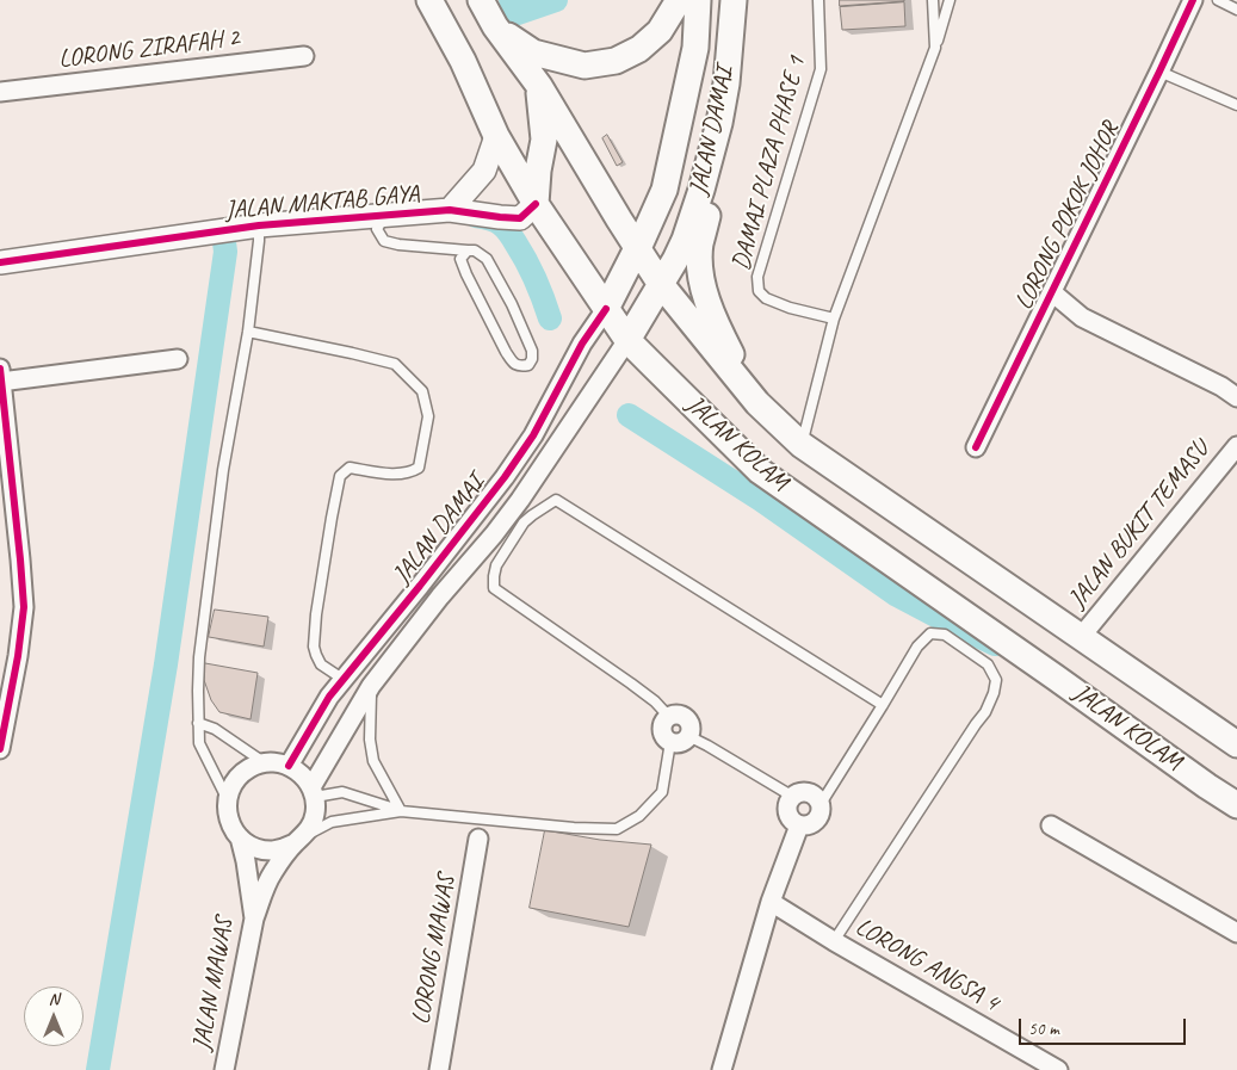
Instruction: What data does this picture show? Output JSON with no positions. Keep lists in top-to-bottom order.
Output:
{
  "streets": {
    "main road": ["JALAN DAMAI", "JALAN KOLAM"],
    "street": [
      "LORONG ZIRAFAH 2",
      "JALAN MAKTAB GAYA",
      "LORONG POKOK JOHOR",
      "JALAN BUKIT TEMASU",
      "LORONG MAWAS",
      "LORONG ANGSA 4",
      "JALAN MAWAS"
    ],
    "lane": ["DAMAI PLAZA PHASE 1"]
  },
  "crossings": [
    ["JALAN DAMAI", "JALAN KOLAM"],
    ["JALAN DAMAI", "JALAN MAWAS"],
    ["JALAN MAKTAB GAYA", "JALAN KOLAM"],
    ["JALAN KOLAM", "JALAN BUKIT TEMASU"]
  ],
  "scale_bar": "50 m",
  "north": "top"
}
